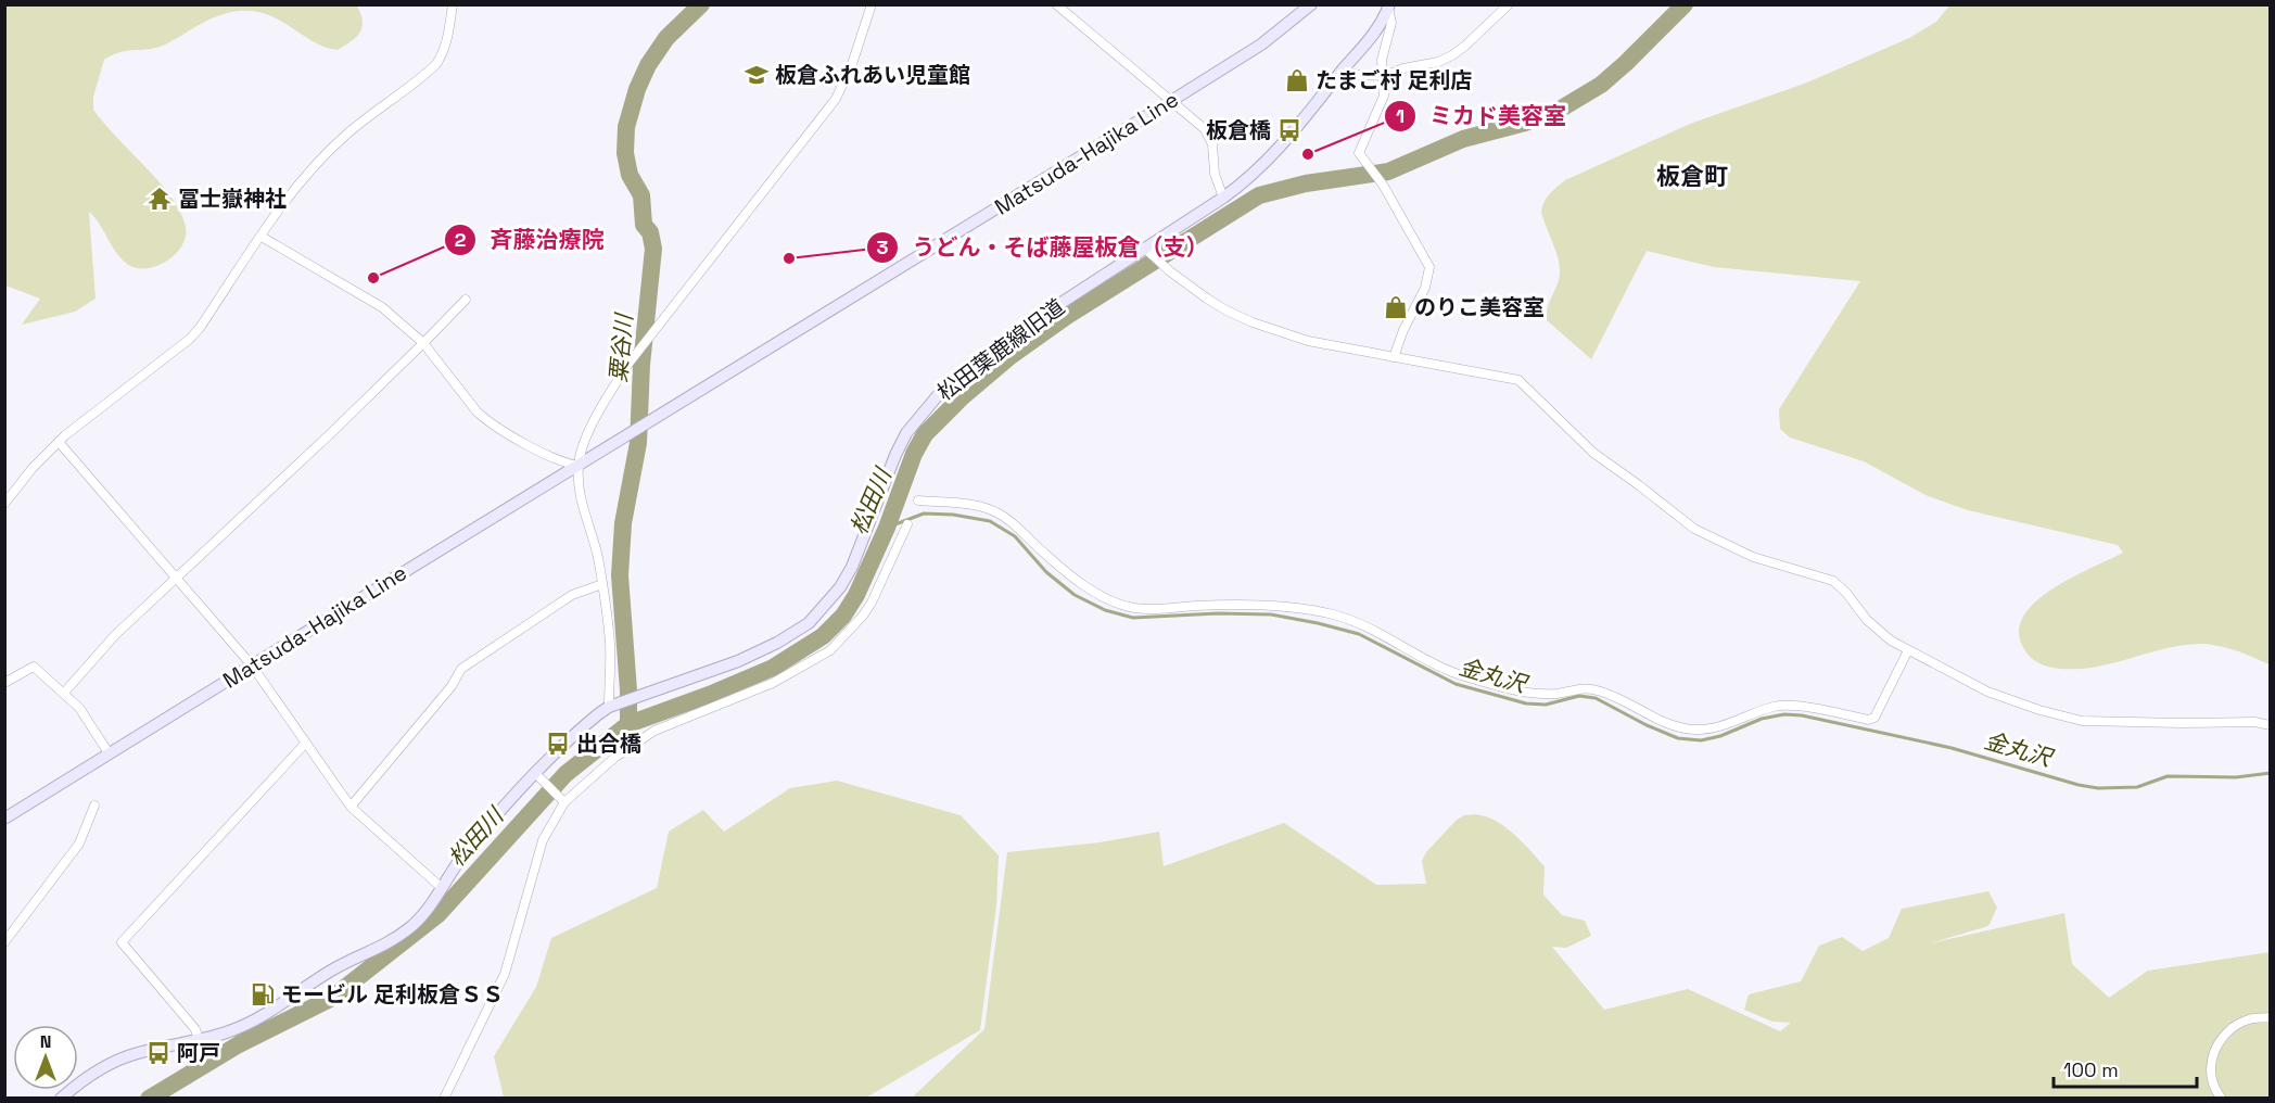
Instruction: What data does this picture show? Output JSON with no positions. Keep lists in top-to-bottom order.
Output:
{
  "streets": {
    "street": ["Matsuda-Hajika Line", "松田葉鹿線旧道"]
  },
  "districts": ["板倉町"],
  "water": ["粟谷川", "松田川", "金丸沢"],
  "places": {
    "school or university": ["板倉ふれあい児童館"],
    "shop": ["たまご村 足利店", "のりこ美容室"],
    "bus stop": ["板倉橋", "出合橋", "阿戸"],
    "other": ["ミカド美容室", "うどん・そば藤屋板倉（支）", "斉藤治療院"],
    "temple": ["冨士嶽神社"],
    "fuel station": ["モービル 足利板倉ＳＳ"]
  },
  "scale_bar": "100 m",
  "north": "top"
}
